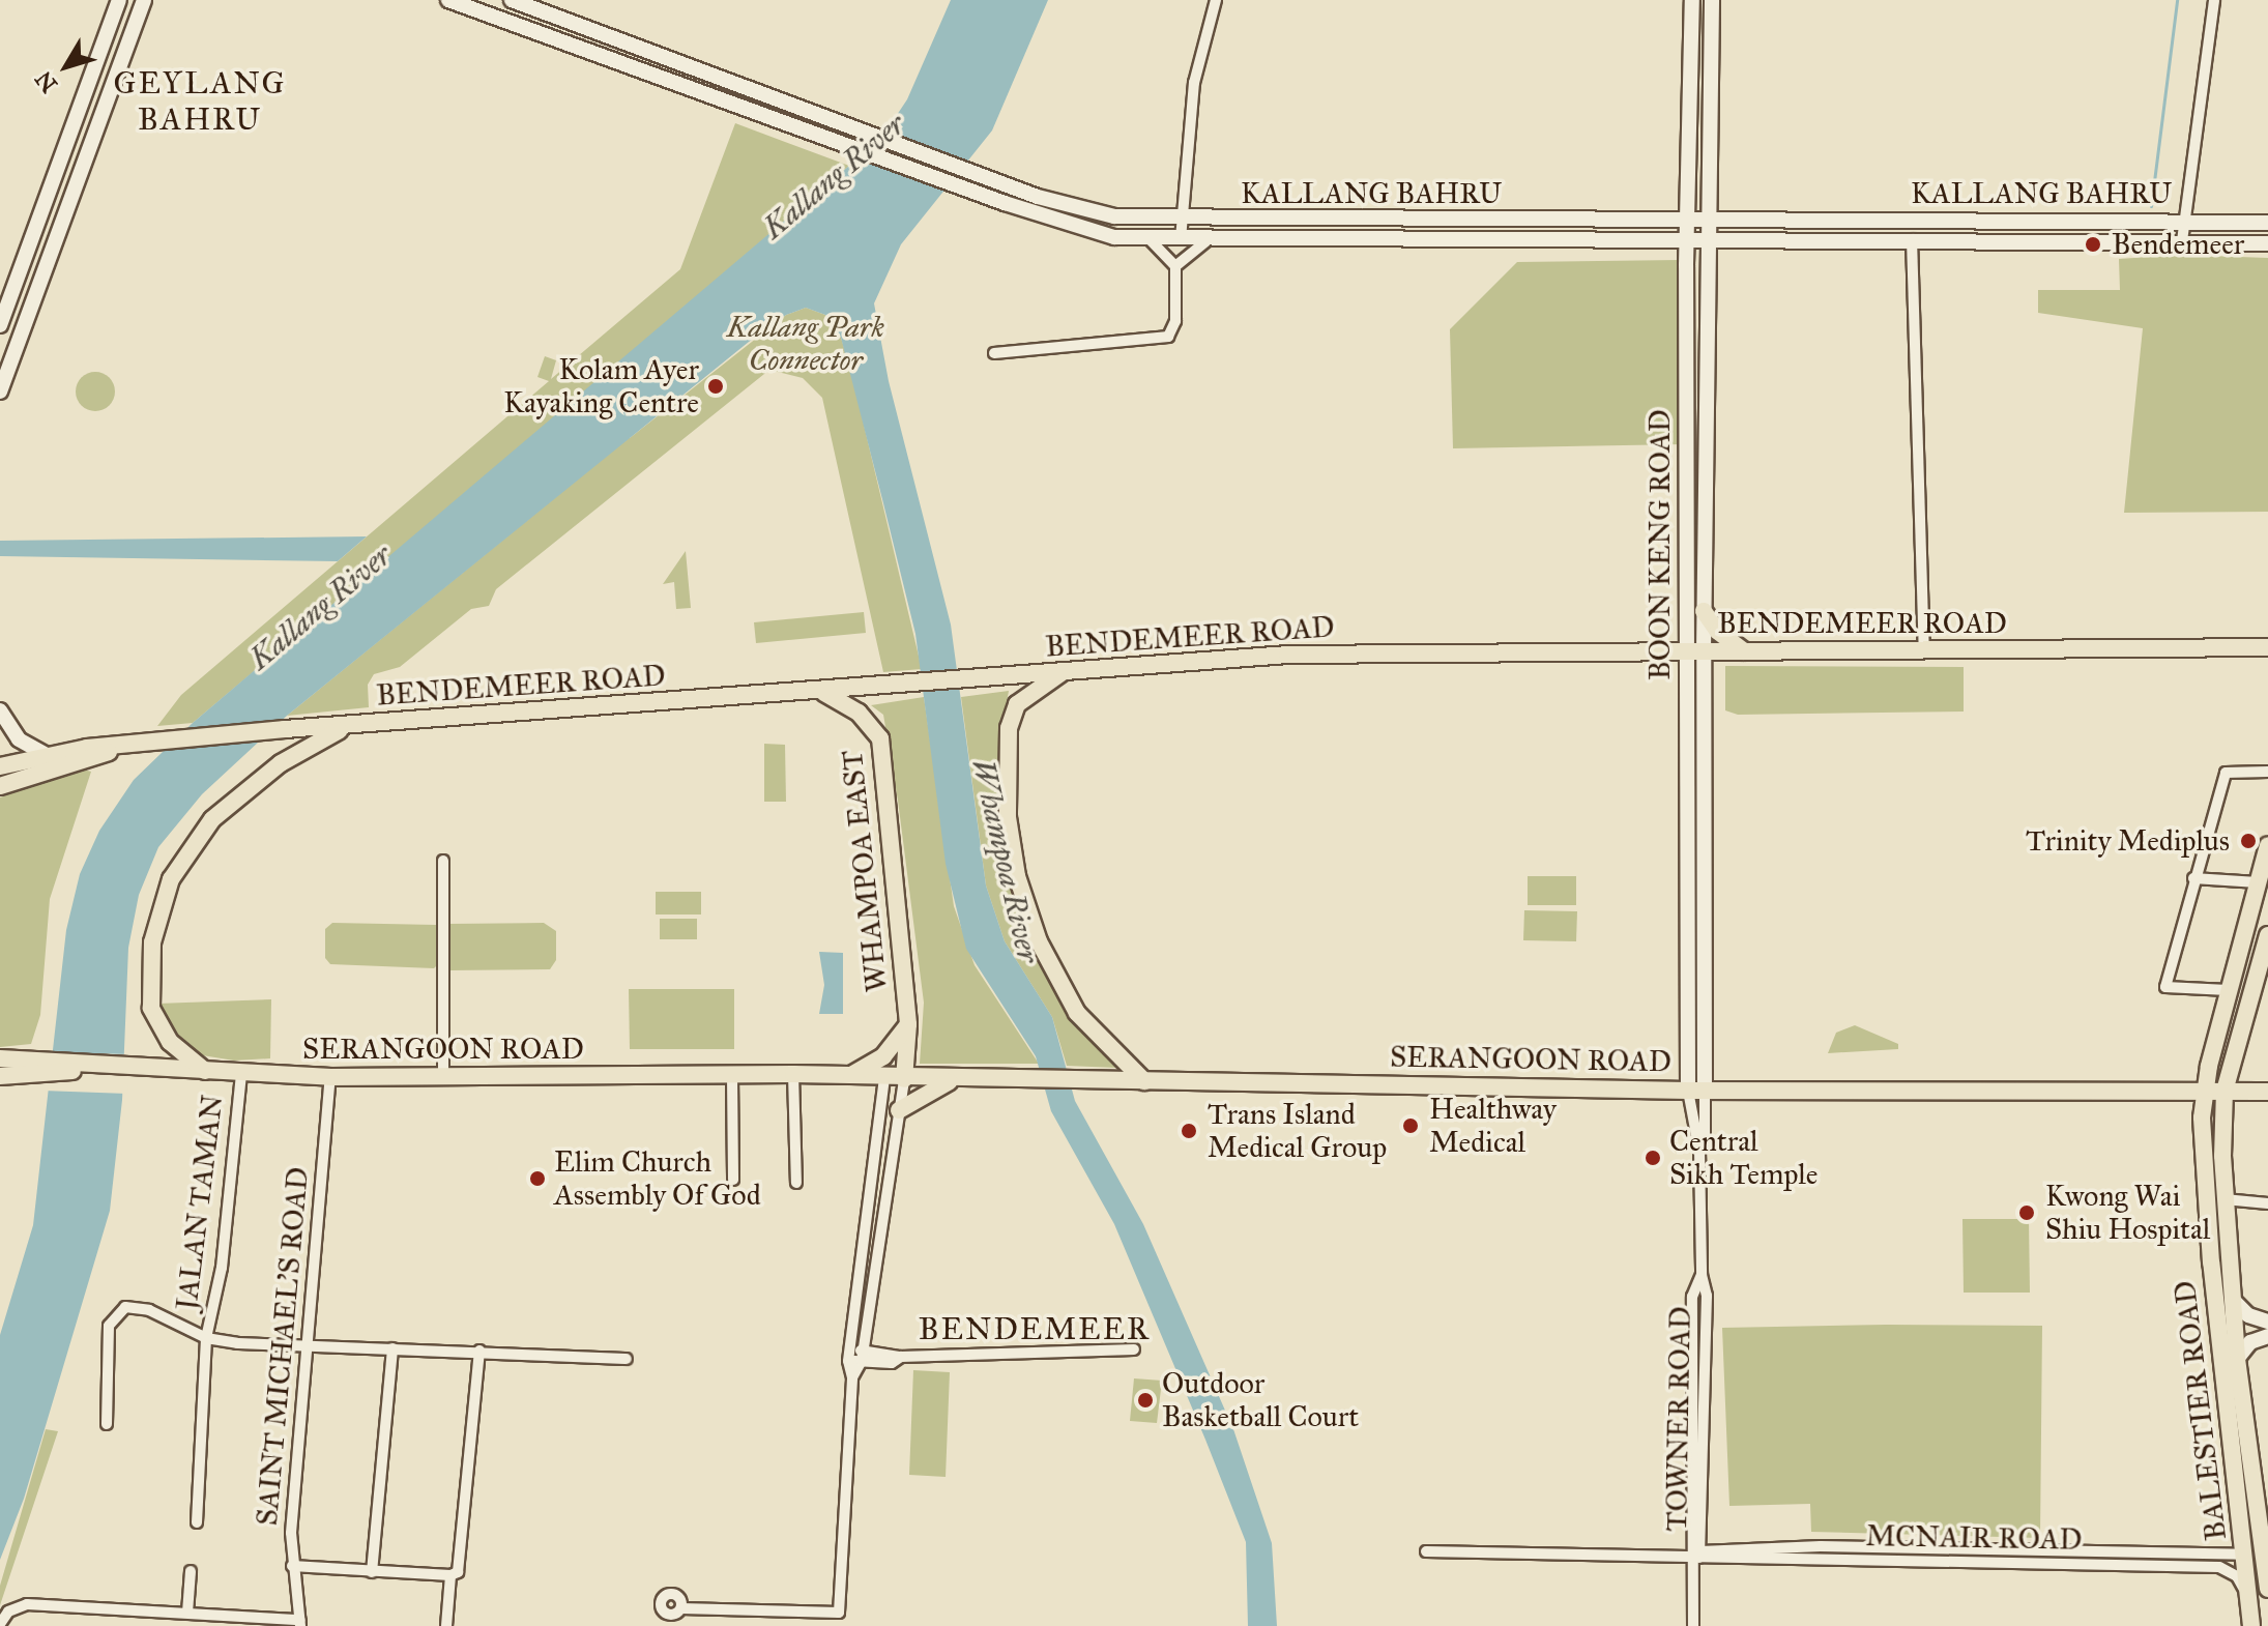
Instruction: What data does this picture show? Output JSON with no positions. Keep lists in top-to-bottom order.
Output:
{
  "streets": {
    "main road": [
      "KALLANG BAHRU",
      "BOON KENG ROAD",
      "BENDEMEER ROAD",
      "WHAMPOA EAST",
      "SERANGOON ROAD",
      "BALESTIER ROAD"
    ],
    "street": [
      "JALAN TAMAN",
      "SAINT MICHAEL'S ROAD",
      "TOWNER ROAD",
      "MCNAIR ROAD"
    ]
  },
  "crossings": [
    ["KALLANG BAHRU", "BOON KENG ROAD"],
    ["BOON KENG ROAD", "BENDEMEER ROAD"],
    ["BOON KENG ROAD", "SERANGOON ROAD"],
    ["BOON KENG ROAD", "TOWNER ROAD"],
    ["BENDEMEER ROAD", "WHAMPOA EAST"],
    ["WHAMPOA EAST", "SERANGOON ROAD"],
    ["SERANGOON ROAD", "JALAN TAMAN"],
    ["SERANGOON ROAD", "SAINT MICHAEL'S ROAD"],
    ["SERANGOON ROAD", "BALESTIER ROAD"],
    ["SERANGOON ROAD", "TOWNER ROAD"],
    ["JALAN TAMAN", "SAINT MICHAEL'S ROAD"],
    ["BALESTIER ROAD", "MCNAIR ROAD"],
    ["TOWNER ROAD", "MCNAIR ROAD"]
  ],
  "districts": ["GEYLANG BAHRU", "BENDEMEER"],
  "water": ["Kallang River", "Whampoa River"],
  "parks": ["Kallang Park Connector"],
  "places": [
    "Bendemeer",
    "Kolam Ayer Kayaking Centre",
    "Trinity Mediplus",
    "Healthway Medical",
    "Trans Island Medical Group",
    "Central Sikh Temple",
    "Elim Church Assembly Of God",
    "Kwong Wai Shiu Hospital",
    "Outdoor Basketball Court"
  ],
  "north": "bottom left"
}
